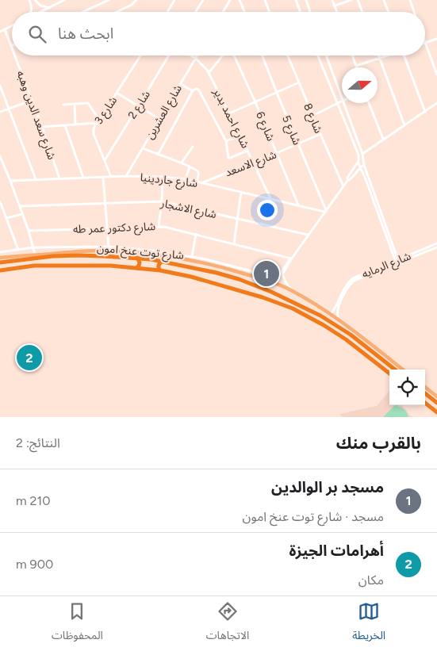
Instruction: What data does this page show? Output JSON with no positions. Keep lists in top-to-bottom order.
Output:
{
  "streets": {
    "street": [
      "شارع 2",
      "شارع 3",
      "شارع العشرين",
      "شارع سعد الدين وهبه",
      "شارع احمد بدير",
      "شارع 8",
      "شارع 6",
      "شارع 5",
      "شارع الاسعد",
      "شارع جاردينيا",
      "شارع الاشجار",
      "شارع دكتور عمر طه",
      "شارع توت عنخ امون",
      "شارع الرمايه"
    ]
  },
  "crossings": [
    ["شارع 2", "شارع 3"],
    ["شارع 3", "شارع جاردينيا"],
    ["شارع العشرين", "شارع احمد بدير"],
    ["شارع العشرين", "شارع جاردينيا"],
    ["شارع سعد الدين وهبه", "شارع جاردينيا"],
    ["شارع احمد بدير", "شارع الاسعد"],
    ["شارع احمد بدير", "شارع جاردينيا"],
    ["شارع 8", "شارع الاسعد"],
    ["شارع 6", "شارع الاسعد"],
    ["شارع 6", "شارع جاردينيا"],
    ["شارع 5", "شارع الاسعد"],
    ["شارع 5", "شارع جاردينيا"],
    ["شارع الاسعد", "شارع جاردينيا"]
  ],
  "north": "right",
  "page": {
    "search": "ابحث هنا",
    "pins": ["1", "2"],
    "heading": ["بالقرب منك", "النتائج: 2"],
    "list": [
      {
        "mark": "1",
        "name": "مسجد بر الوالدين",
        "note": "مسجد · شارع توت عنخ امون",
        "value": "210 m"
      },
      {
        "mark": "2",
        "name": "أهرامات الجيزة",
        "note": "مكان",
        "value": "900 m"
      }
    ],
    "nav": ["الخريطة", "الاتجاهات", "المحفوظات"]
  }
}
